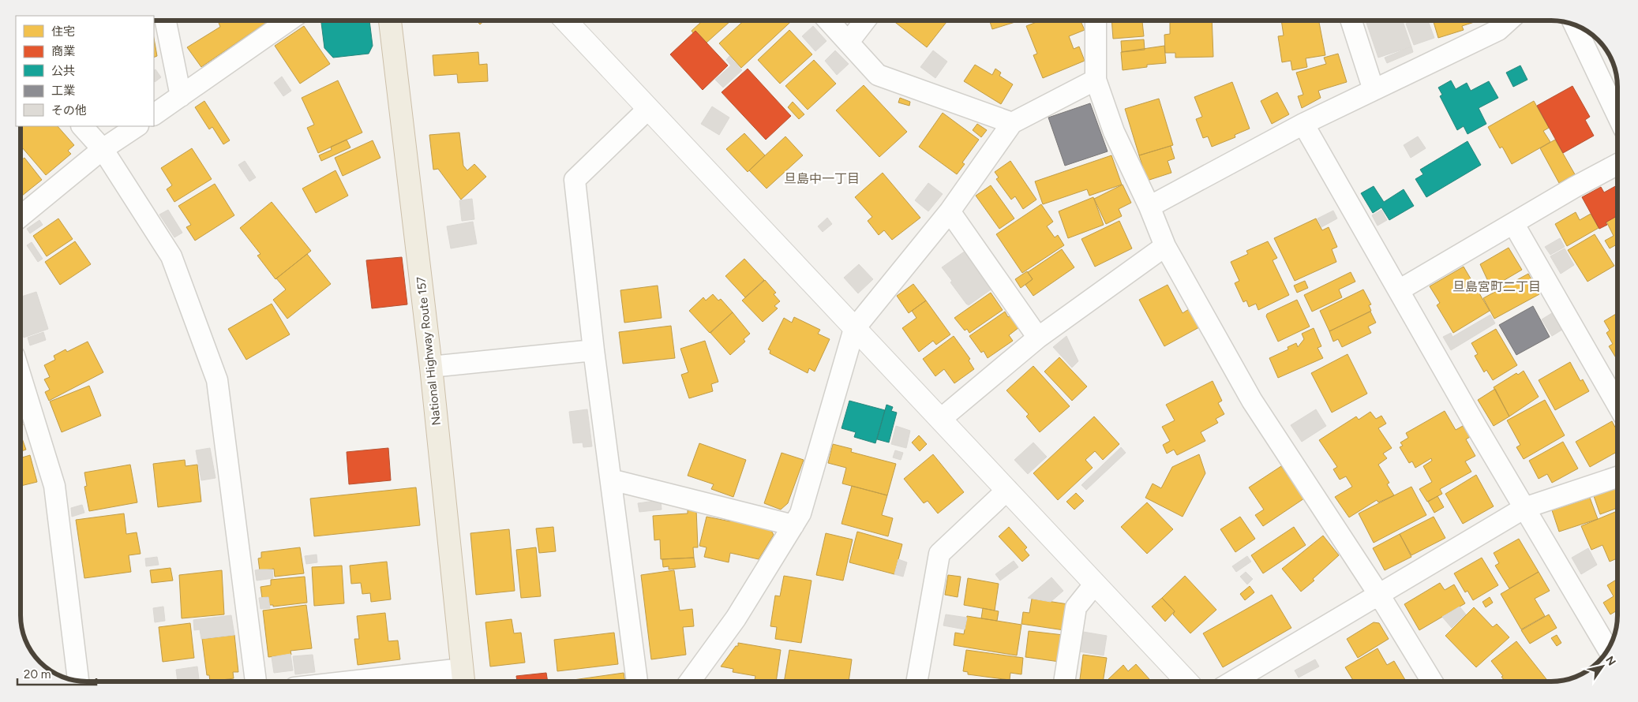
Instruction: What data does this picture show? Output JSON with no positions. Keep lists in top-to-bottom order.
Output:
{
  "streets": {
    "highway": ["National Highway Route 157"]
  },
  "districts": ["旦島中一丁目", "旦島宮町二丁目"],
  "legend": [
    "住宅",
    "商業",
    "公共",
    "工業",
    "その他"
  ],
  "scale_bar": "20 m",
  "north": "top right"
}
